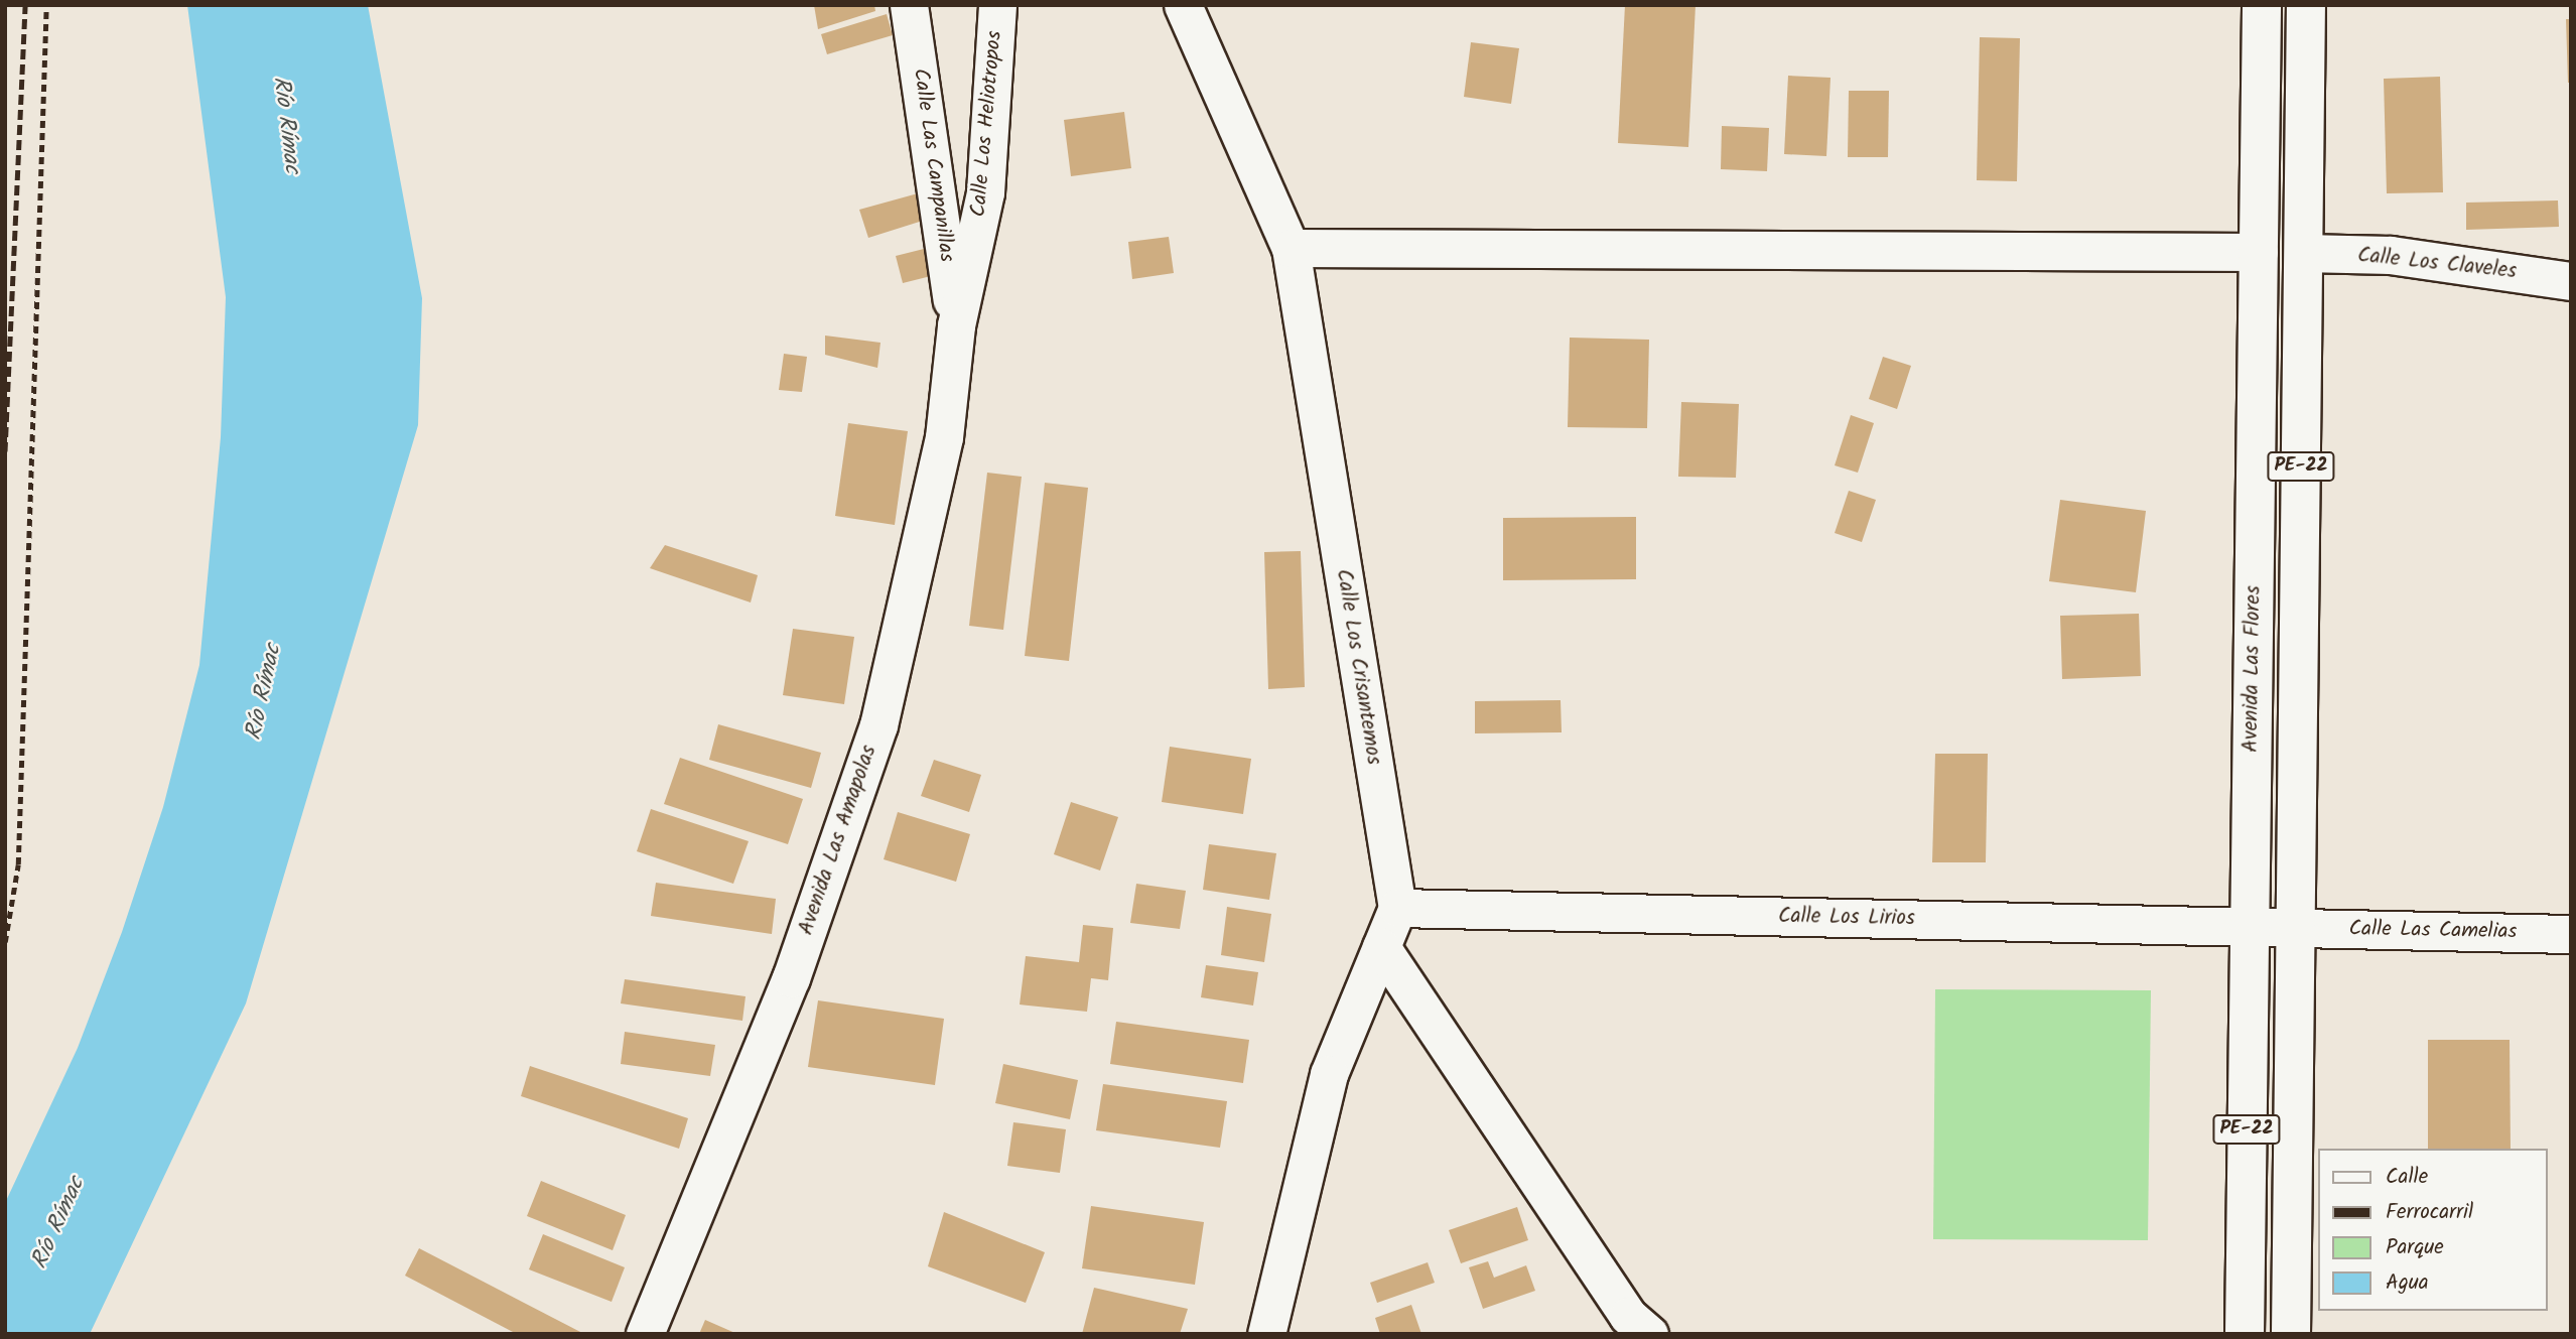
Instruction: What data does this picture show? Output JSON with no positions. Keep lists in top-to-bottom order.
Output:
{
  "streets": {
    "highway": ["PE-22", "Avenida Las Flores"],
    "street": [
      "Calle Los Heliotropos",
      "Calle Las Campanillas",
      "Calle Los Claveles",
      "Calle Los Crisantemos",
      "Avenida Las Amapolas",
      "Calle Los Lirios",
      "Calle Las Camelias"
    ]
  },
  "crossings": [
    ["Calle Los Heliotropos", "Calle Las Campanillas"],
    ["Calle Los Heliotropos", "Avenida Las Amapolas"],
    ["Calle Las Campanillas", "Avenida Las Amapolas"],
    ["Calle Los Claveles", "PE-22"],
    ["PE-22", "Calle Los Lirios"],
    ["PE-22", "Calle Las Camelias"],
    ["Calle Los Crisantemos", "Calle Los Lirios"],
    ["Avenida Las Flores", "Calle Los Lirios"],
    ["Calle Los Lirios", "Calle Las Camelias"]
  ],
  "water": ["Río Rímac"],
  "legend": [
    "Calle",
    "Ferrocarril",
    "Parque",
    "Agua"
  ]
}
